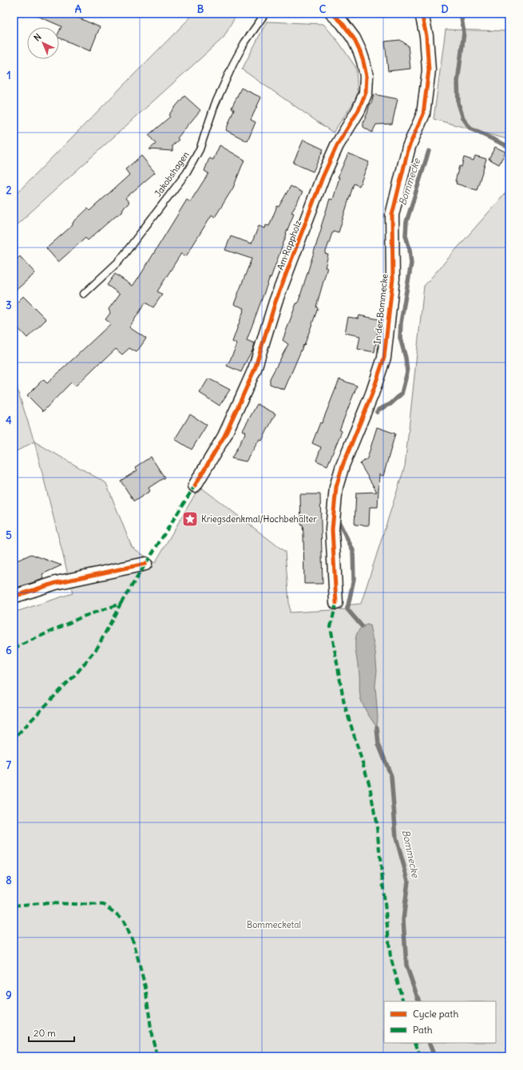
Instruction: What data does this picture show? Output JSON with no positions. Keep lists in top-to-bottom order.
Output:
{
  "streets": {
    "street": ["Am Rappholz", "In der Bommecke"],
    "lane": ["Jakobshagen"]
  },
  "water": ["Bommecke"],
  "parks": ["Bommecketal"],
  "places": {
    "place": ["Kriegsdenkmal/Hochbehälter"]
  },
  "legend": ["Cycle path", "Path"],
  "scale_bar": "20 m",
  "north": "top left",
  "grid": {
    "columns": [
      "A",
      "B",
      "C",
      "D"
    ],
    "rows": [
      "1",
      "2",
      "3",
      "4",
      "5",
      "6",
      "7",
      "8",
      "9"
    ]
  }
}
